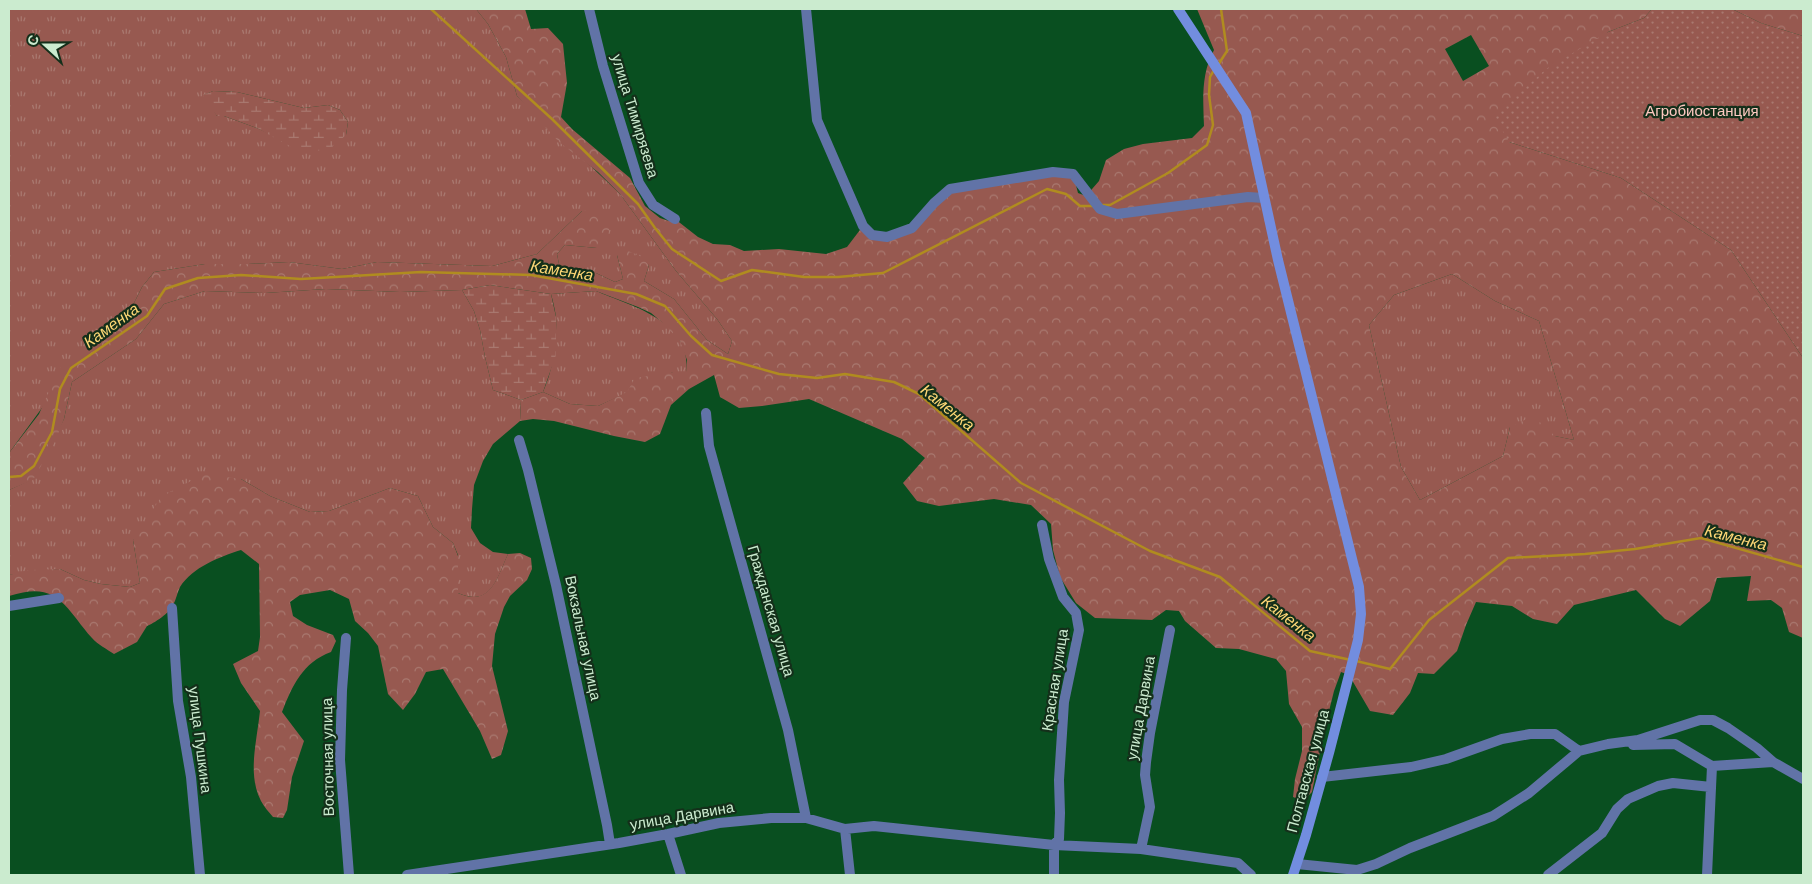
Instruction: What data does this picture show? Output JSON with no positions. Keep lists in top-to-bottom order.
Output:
{
  "streets": {
    "street": [
      "улица Тимирязева",
      "Гражданская улица",
      "Вокзальная улица",
      "Красная улица",
      "улица Дарвина",
      "улица Пушкина",
      "Восточная улица",
      "Полтавская улица"
    ]
  },
  "crossings": [
    ["Гражданская улица", "улица Дарвина"],
    ["Вокзальная улица", "улица Дарвина"],
    ["Красная улица", "улица Дарвина"]
  ],
  "water": ["Каменка"],
  "parks": ["Агробиостанция"],
  "north": "left"
}
